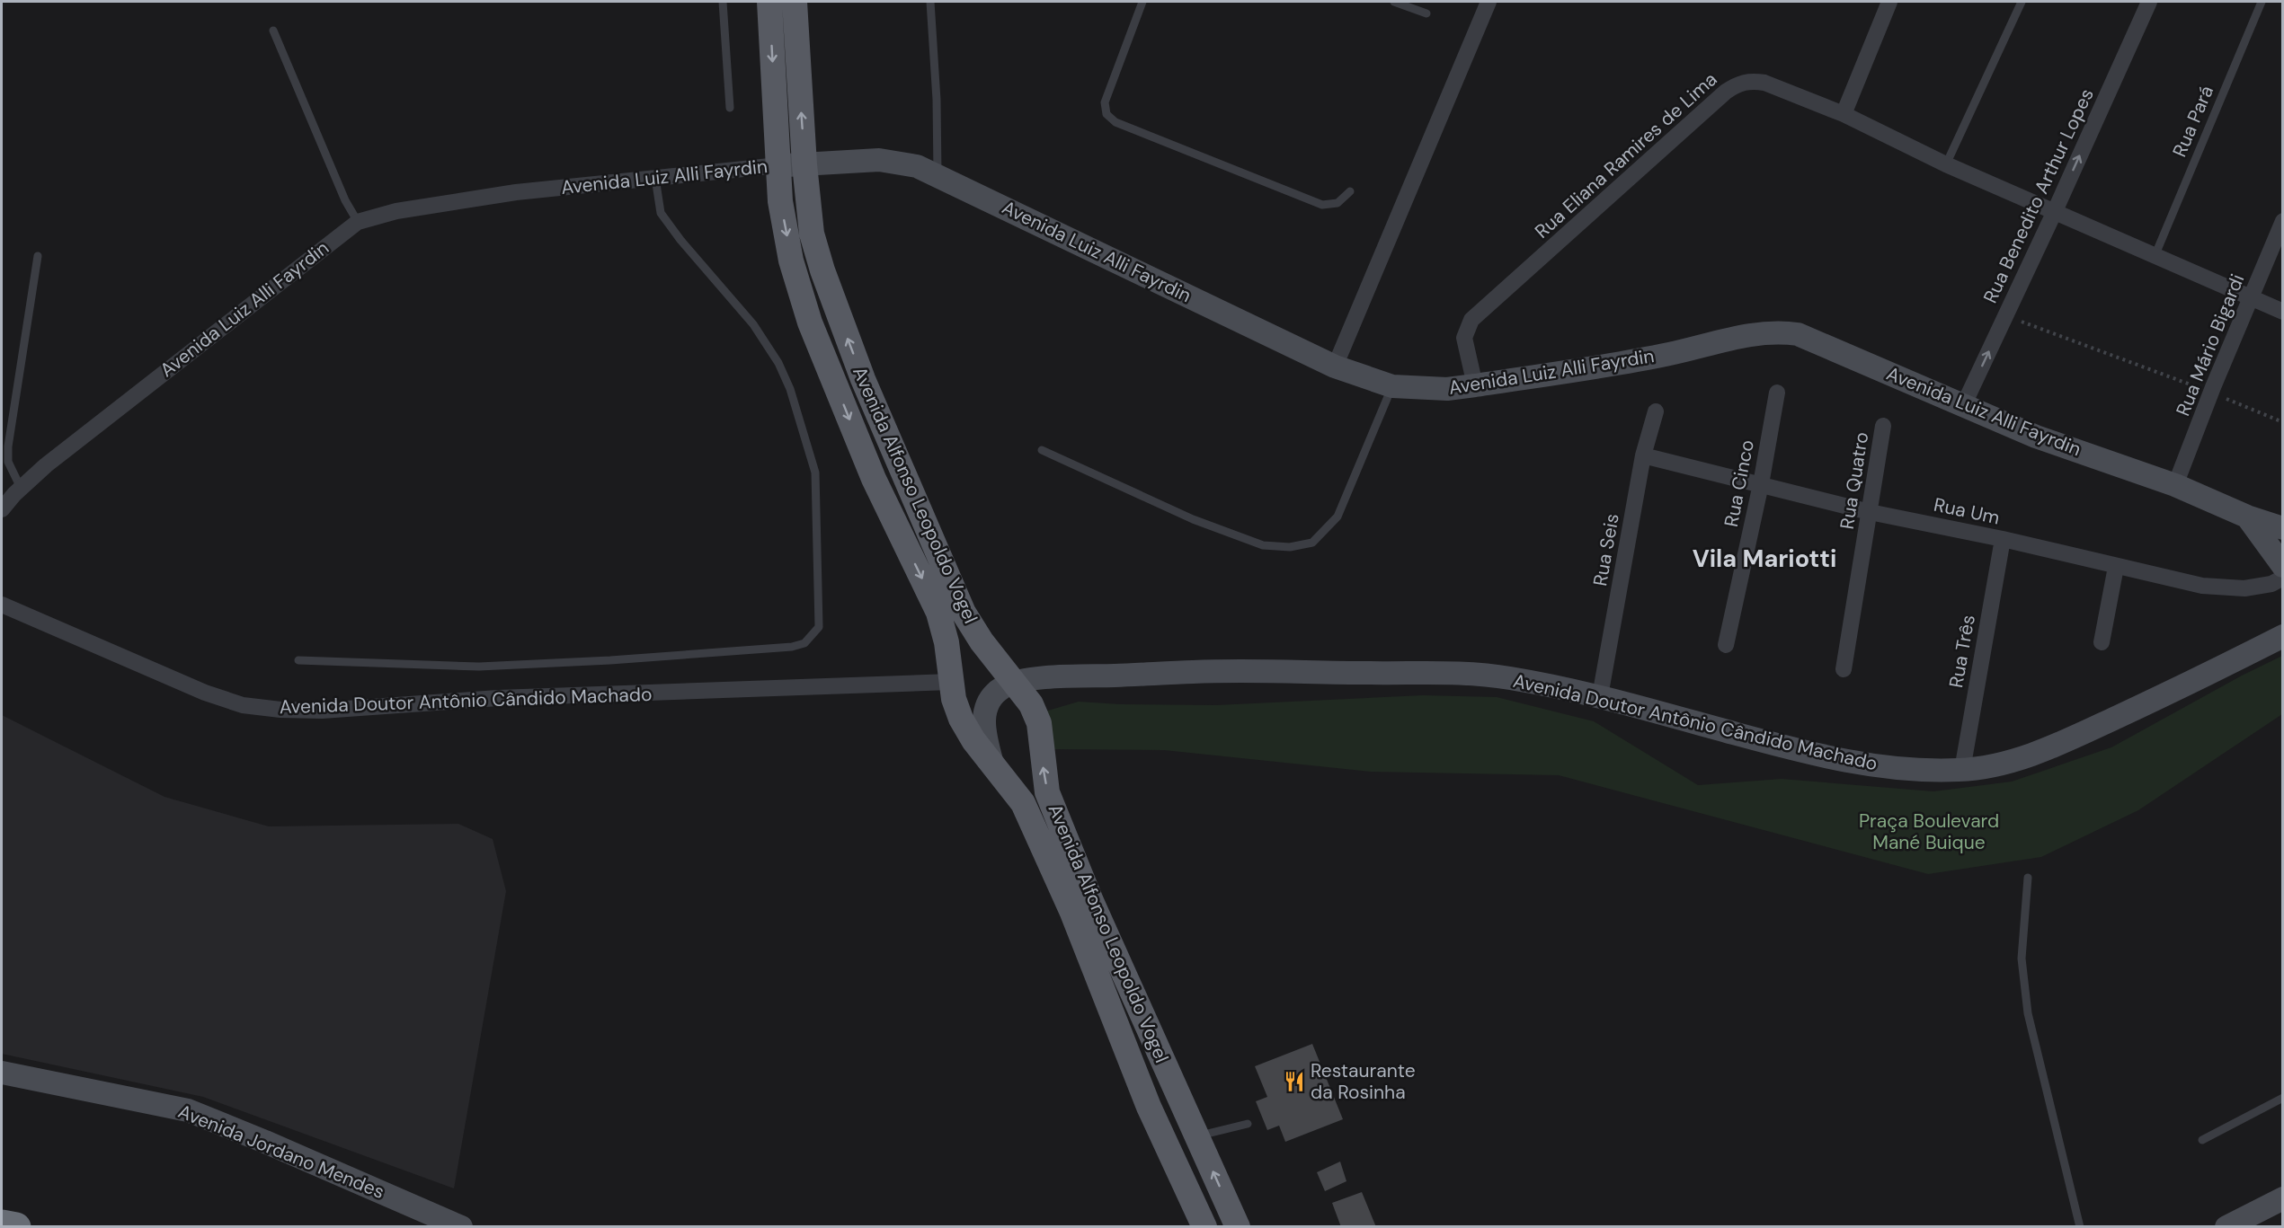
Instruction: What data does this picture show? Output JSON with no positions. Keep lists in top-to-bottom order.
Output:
{
  "streets": {
    "main road": ["Avenida Alfonso Leopoldo Vogel"],
    "street": [
      "Rua Eliana Ramires de Lima",
      "Avenida Luiz Alli Fayrdin",
      "Rua Benedito Arthur Lopes",
      "Rua Mário Bigardi",
      "Rua Quatro",
      "Rua Cinco",
      "Rua Um",
      "Rua Seis",
      "Rua Três",
      "Avenida Doutor Antônio Cândido Machado",
      "Avenida Jordano Mendes"
    ],
    "lane": ["Rua Pará"]
  },
  "crossings": [
    ["Rua Pará", "Rua Eliana Ramires de Lima"],
    ["Rua Eliana Ramires de Lima", "Avenida Luiz Alli Fayrdin"],
    ["Rua Eliana Ramires de Lima", "Rua Benedito Arthur Lopes"],
    ["Rua Eliana Ramires de Lima", "Rua Mário Bigardi"],
    ["Avenida Luiz Alli Fayrdin", "Rua Benedito Arthur Lopes"],
    ["Avenida Luiz Alli Fayrdin", "Rua Mário Bigardi"],
    ["Avenida Luiz Alli Fayrdin", "Avenida Alfonso Leopoldo Vogel"],
    ["Rua Quatro", "Rua Um"],
    ["Rua Cinco", "Rua Um"],
    ["Avenida Alfonso Leopoldo Vogel", "Avenida Doutor Antônio Cândido Machado"],
    ["Rua Um", "Rua Seis"],
    ["Rua Um", "Rua Três"],
    ["Rua Seis", "Avenida Doutor Antônio Cândido Machado"],
    ["Rua Três", "Avenida Doutor Antônio Cândido Machado"]
  ],
  "one_way": ["Rua Benedito Arthur Lopes"],
  "districts": ["Vila Mariotti"],
  "parks": ["Praça Boulevard Mané Buique"],
  "places": {
    "restaurant": ["Restaurante da Rosinha"]
  }
}
